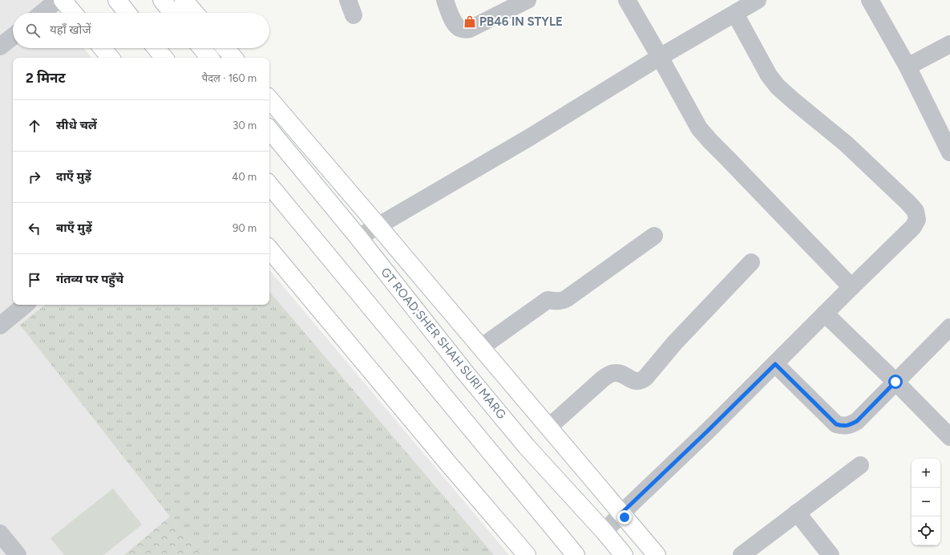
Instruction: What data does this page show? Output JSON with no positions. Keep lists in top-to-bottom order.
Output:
{
  "streets": {
    "main road": ["GT ROAD;SHER SHAH SURI MARG"]
  },
  "places": {
    "shop": ["PB46 IN STYLE"]
  },
  "page": {
    "search": "यहाँ खोजें",
    "heading": ["2 मिनट", "पैदल · 160 m"],
    "list": [
      ["सीधे चलें", "30 m"],
      ["दाएँ मुड़ें", "40 m"],
      ["बाएँ मुड़ें", "90 m"],
      "गंतव्य पर पहुँचे"
    ],
    "map_buttons": ["+", "−"]
  }
}
